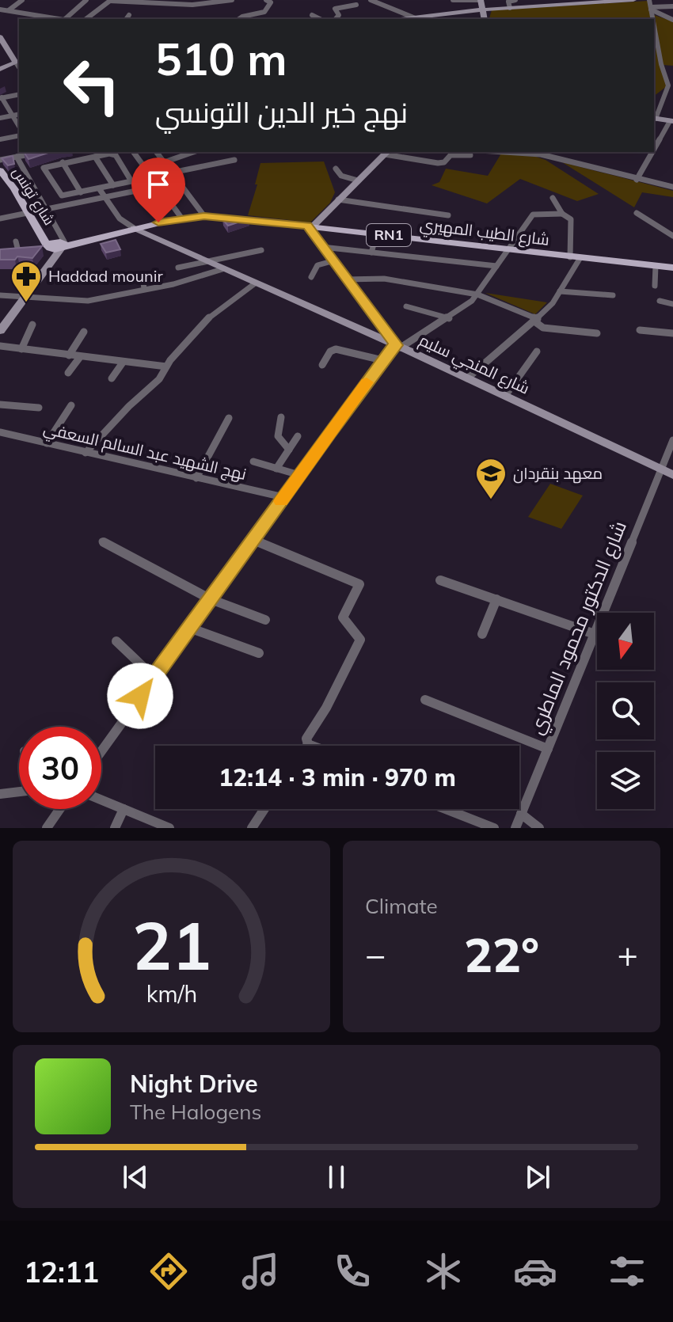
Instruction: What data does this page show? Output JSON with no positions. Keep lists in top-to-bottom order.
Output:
{
  "streets": {
    "main road": ["شارع تونس", "شارع الطيب المهيري", "RN1"],
    "street": ["شارع المنجي سليم", "نهج الشهيد عبد السالم السعفي", "شارع الدكتور محمود الماطري"]
  },
  "crossings": [
    ["شارع تونس", "شارع الطيب المهيري"],
    ["شارع الطيب المهيري", "شارع المنجي سليم"],
    ["شارع المنجي سليم", "شارع الدكتور محمود الماطري"]
  ],
  "places": {
    "pharmacy": ["Haddad mounir"],
    "school or university": ["معهد بنقردان"]
  },
  "north": "bottom",
  "page": {
    "turn": ["510 m", "نهج خير الدين التونسي"],
    "limit": "30",
    "trip": "12:14 · 3 min · 970 m",
    "tile": "Climate",
    "heat": ["−", "22°", "+"],
    "song": ["Night Drive", "The Halogens"],
    "tabs": "12:11",
    "gauge": ["21", "km/h"]
  }
}
